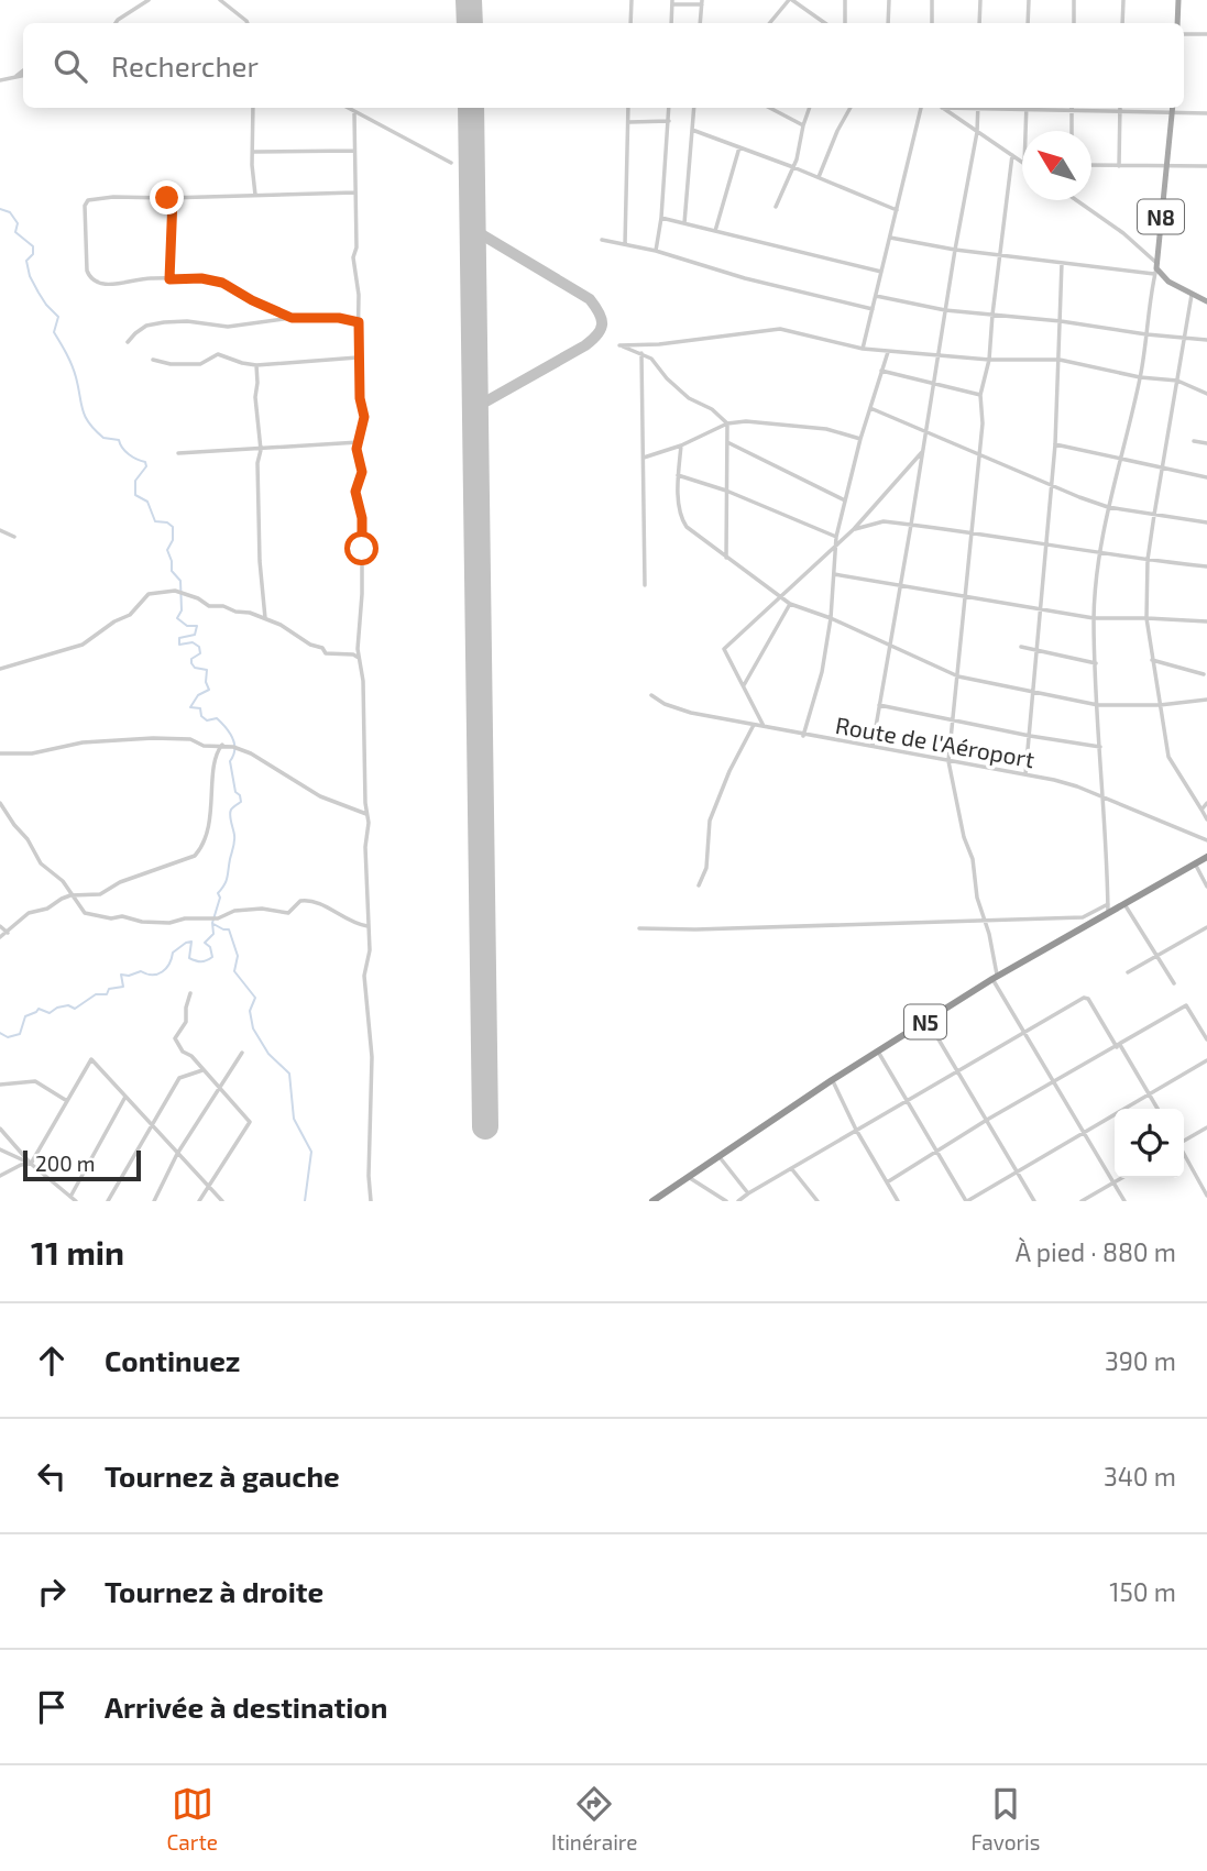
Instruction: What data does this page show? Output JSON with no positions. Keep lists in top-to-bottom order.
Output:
{
  "streets": {
    "highway": ["N5"],
    "main road": ["N8"],
    "street": ["Route de l'Aéroport"]
  },
  "scale_bar": "200 m",
  "north": "top left",
  "page": {
    "search": "Rechercher",
    "scale": "200 m",
    "heading": ["11 min", "À pied · 880 m"],
    "list": [
      ["Continuez", "390 m"],
      ["Tournez à gauche", "340 m"],
      ["Tournez à droite", "150 m"],
      "Arrivée à destination"
    ],
    "nav": ["Carte", "Itinéraire", "Favoris"]
  }
}
